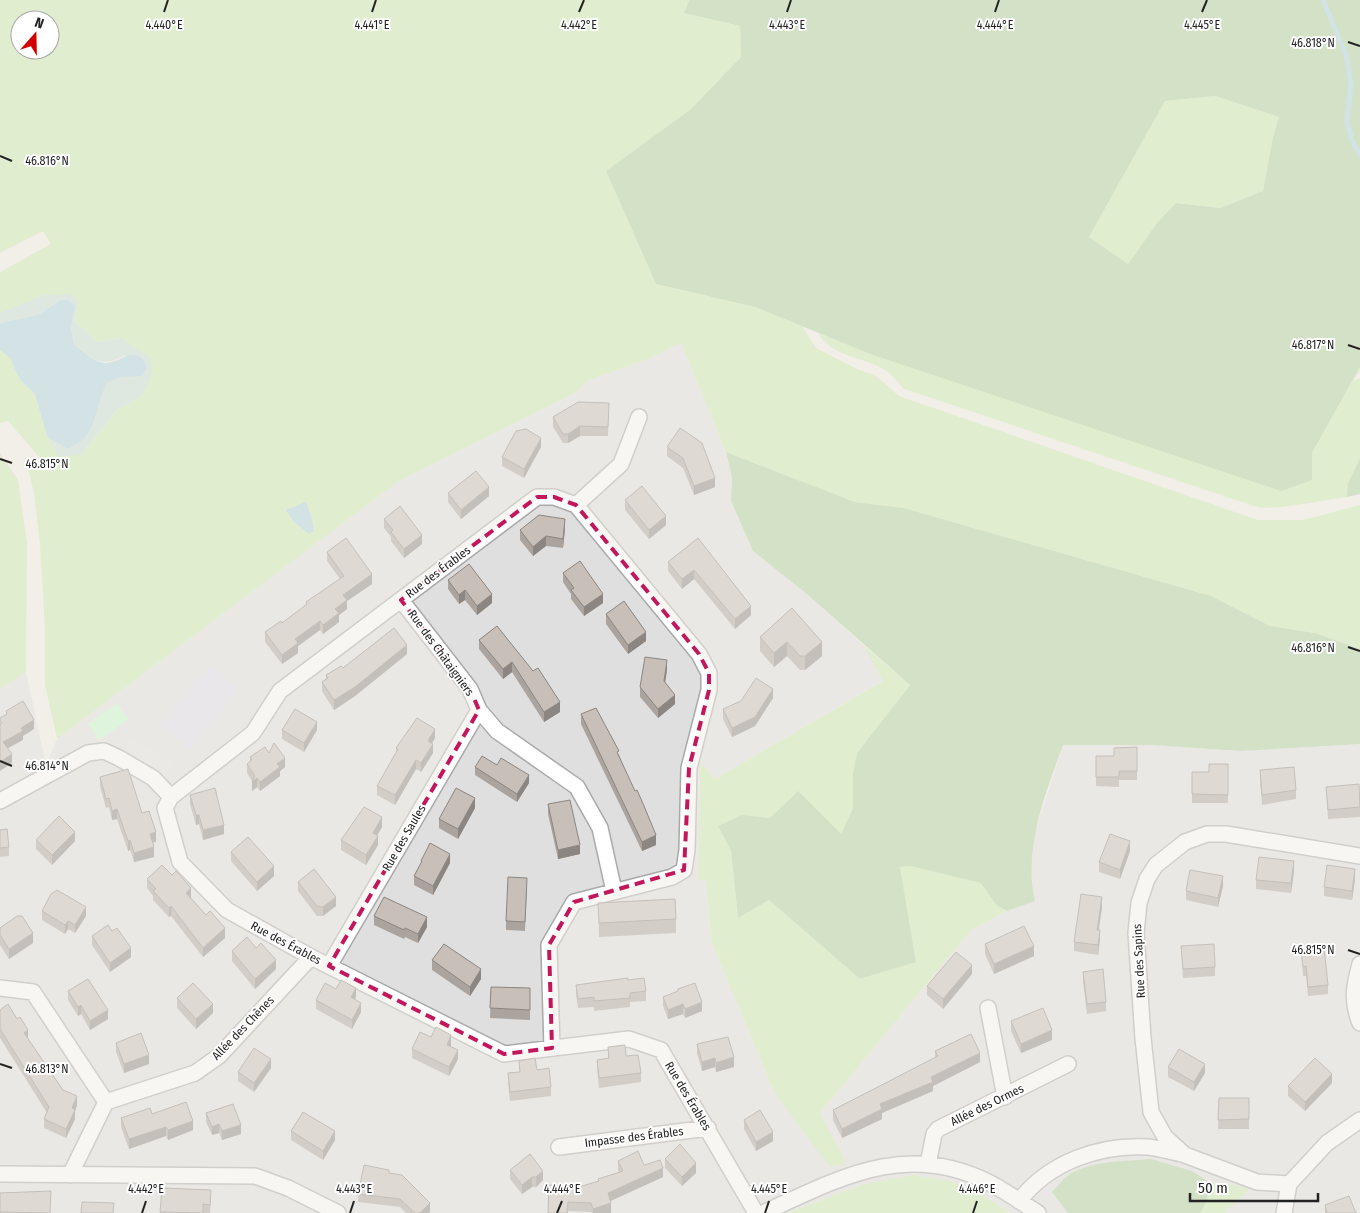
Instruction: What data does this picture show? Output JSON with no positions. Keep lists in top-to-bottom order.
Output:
{
  "streets": {
    "street": [
      "Rue des Érables",
      "Rue des Châtaigniers",
      "Rue des Saules",
      "Rue des Sapins",
      "Allée des Chênes",
      "Allée des Ormes",
      "Impasse des Érables"
    ]
  },
  "crossings": [
    ["Rue des Érables", "Rue des Châtaigniers"],
    ["Rue des Érables", "Rue des Saules"],
    ["Rue des Érables", "Allée des Chênes"],
    ["Rue des Érables", "Impasse des Érables"],
    ["Rue des Châtaigniers", "Rue des Saules"]
  ],
  "scale_bar": "50 m",
  "north": "top",
  "coordinates": [
    "4.440°E",
    "4.441°E",
    "4.442°E",
    "4.443°E",
    "4.444°E",
    "4.445°E",
    "46.818°N",
    "46.816°N",
    "46.817°N",
    "46.815°N",
    "46.814°N",
    "46.813°N",
    "4.446°E"
  ]
}
